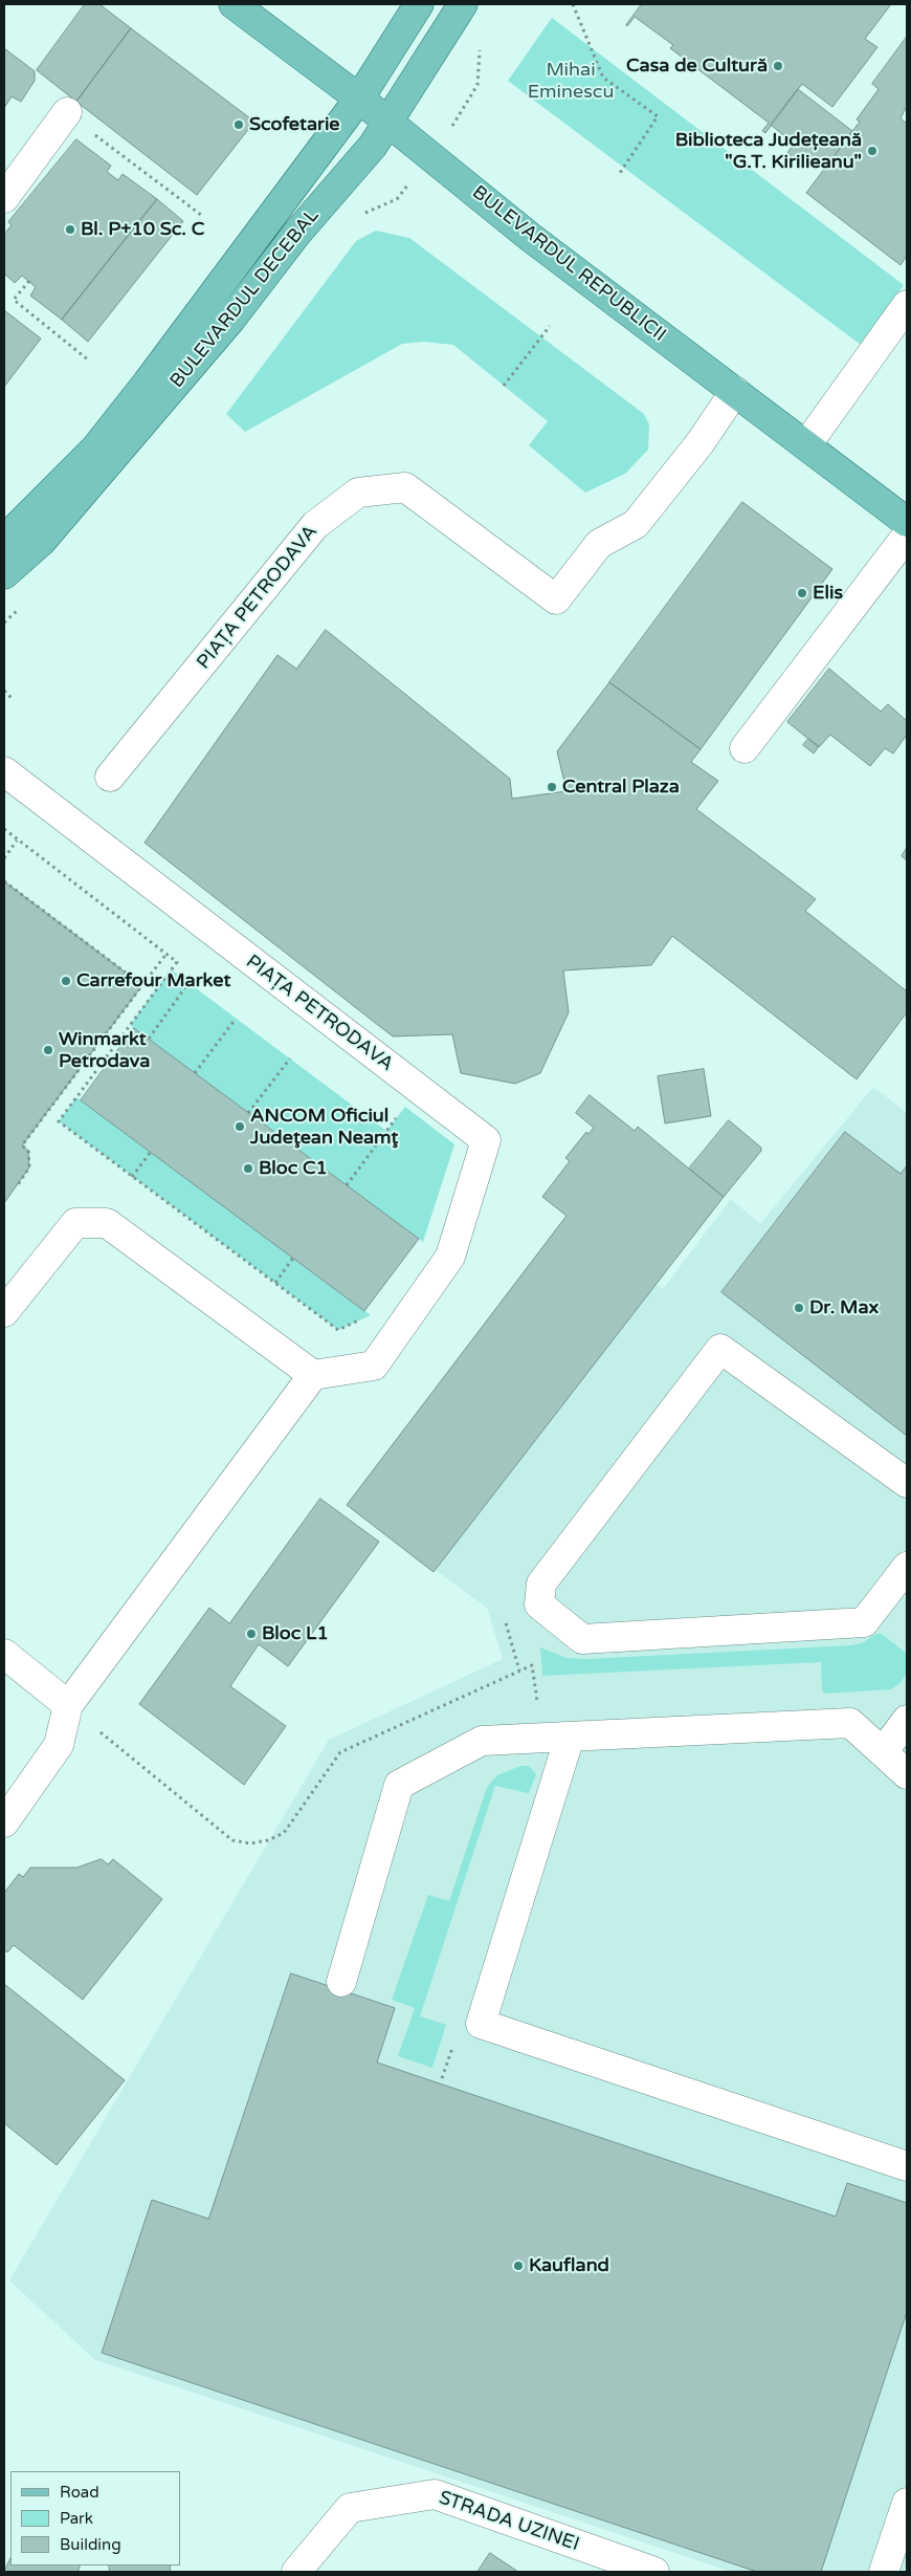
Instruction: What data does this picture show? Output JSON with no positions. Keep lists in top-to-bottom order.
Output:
{
  "streets": {
    "main road": ["BULEVARDUL REPUBLICII", "BULEVARDUL DECEBAL"],
    "street": ["PIAȚA PETRODAVA", "STRADA UZINEI"]
  },
  "crossings": [
    ["BULEVARDUL REPUBLICII", "BULEVARDUL DECEBAL"],
    ["BULEVARDUL REPUBLICII", "PIAȚA PETRODAVA"]
  ],
  "parks": ["Mihai Eminescu"],
  "places": [
    "Casa de Cultură",
    "Scofetarie",
    "Biblioteca Județeană \"G.T. Kirilieanu\"",
    "Bl. P+10 Sc. C",
    "Elis",
    "Central Plaza",
    "Carrefour Market",
    "Winmarkt Petrodava",
    "ANCOM Oficiul Judeţean Neamţ",
    "Bloc C1",
    "Dr. Max",
    "Bloc L1",
    "Kaufland"
  ],
  "legend": ["Road", "Park", "Building"]
}
